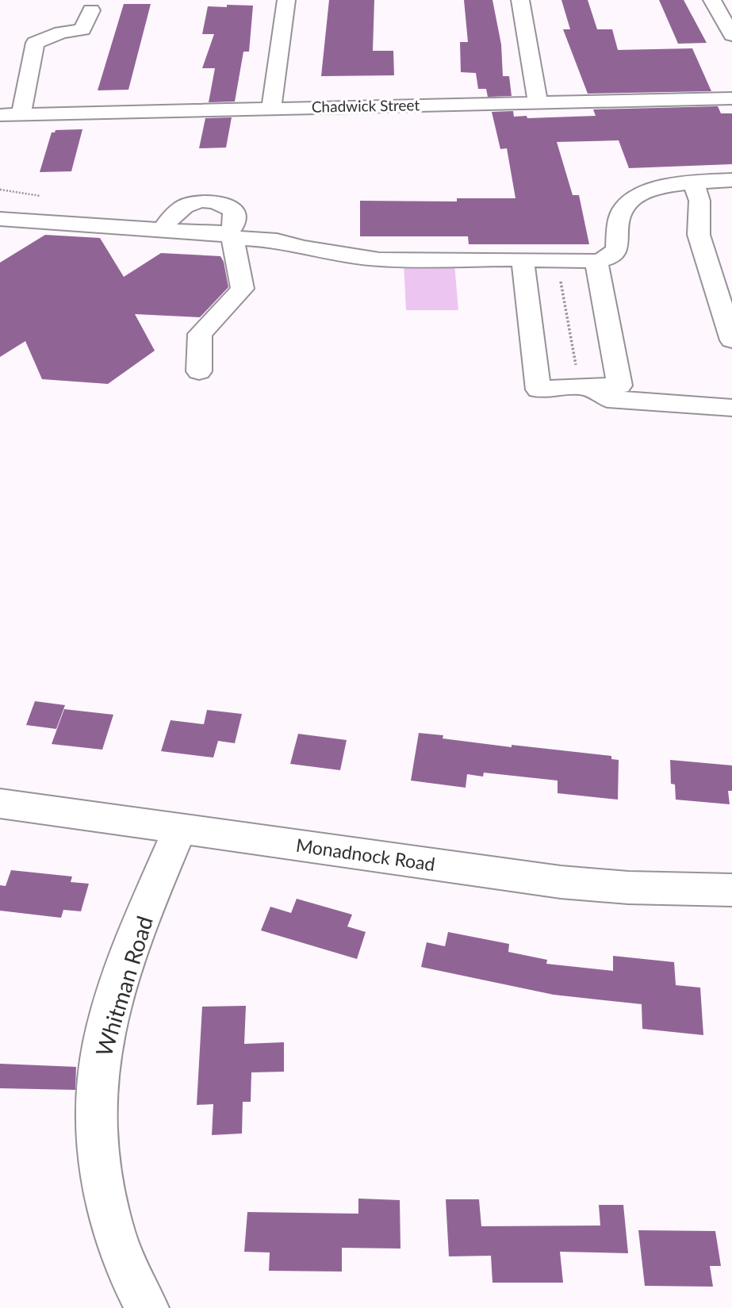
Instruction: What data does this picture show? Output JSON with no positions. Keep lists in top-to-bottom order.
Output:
{
  "streets": {
    "street": ["Chadwick Street", "Monadnock Road", "Whitman Road"]
  },
  "crossings": [
    ["Monadnock Road", "Whitman Road"]
  ]
}
